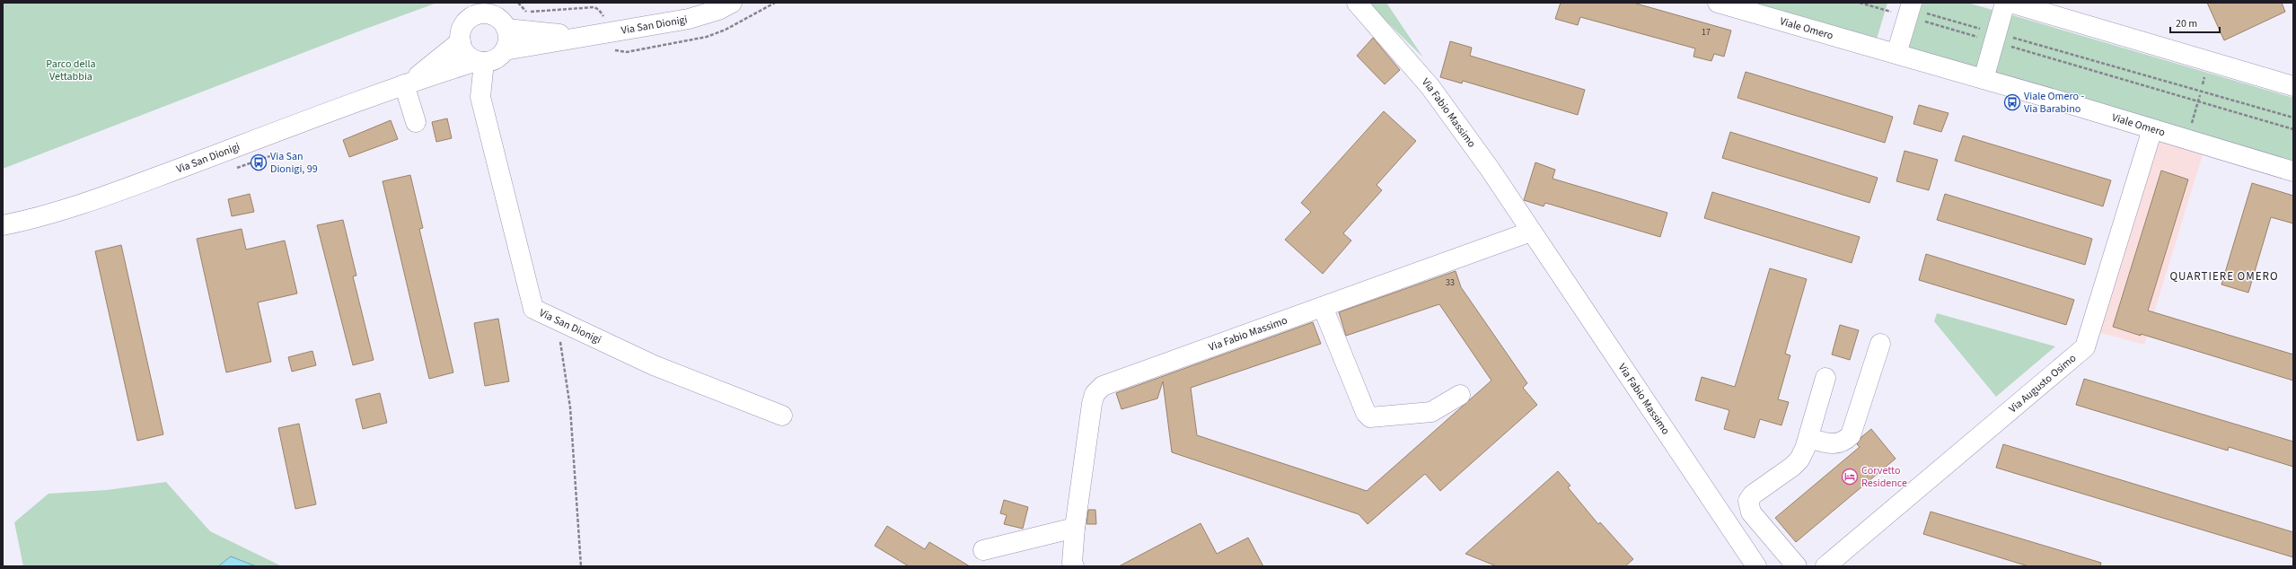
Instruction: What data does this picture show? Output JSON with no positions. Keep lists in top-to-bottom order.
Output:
{
  "streets": {
    "street": [
      "Via San Dionigi",
      "Viale Omero",
      "Via Fabio Massimo",
      "Via Augusto Osimo"
    ]
  },
  "crossings": [
    ["Viale Omero", "Via Augusto Osimo"]
  ],
  "districts": ["QUARTIERE OMERO"],
  "parks": ["Parco della Vettabbia"],
  "places": {
    "bus stop": ["Viale Omero - Via Barabino", "Via San Dionigi, 99"],
    "hotel": ["Corvetto Residence"]
  },
  "house_numbers": ["17", "33"],
  "scale_bar": "20 m"
}
